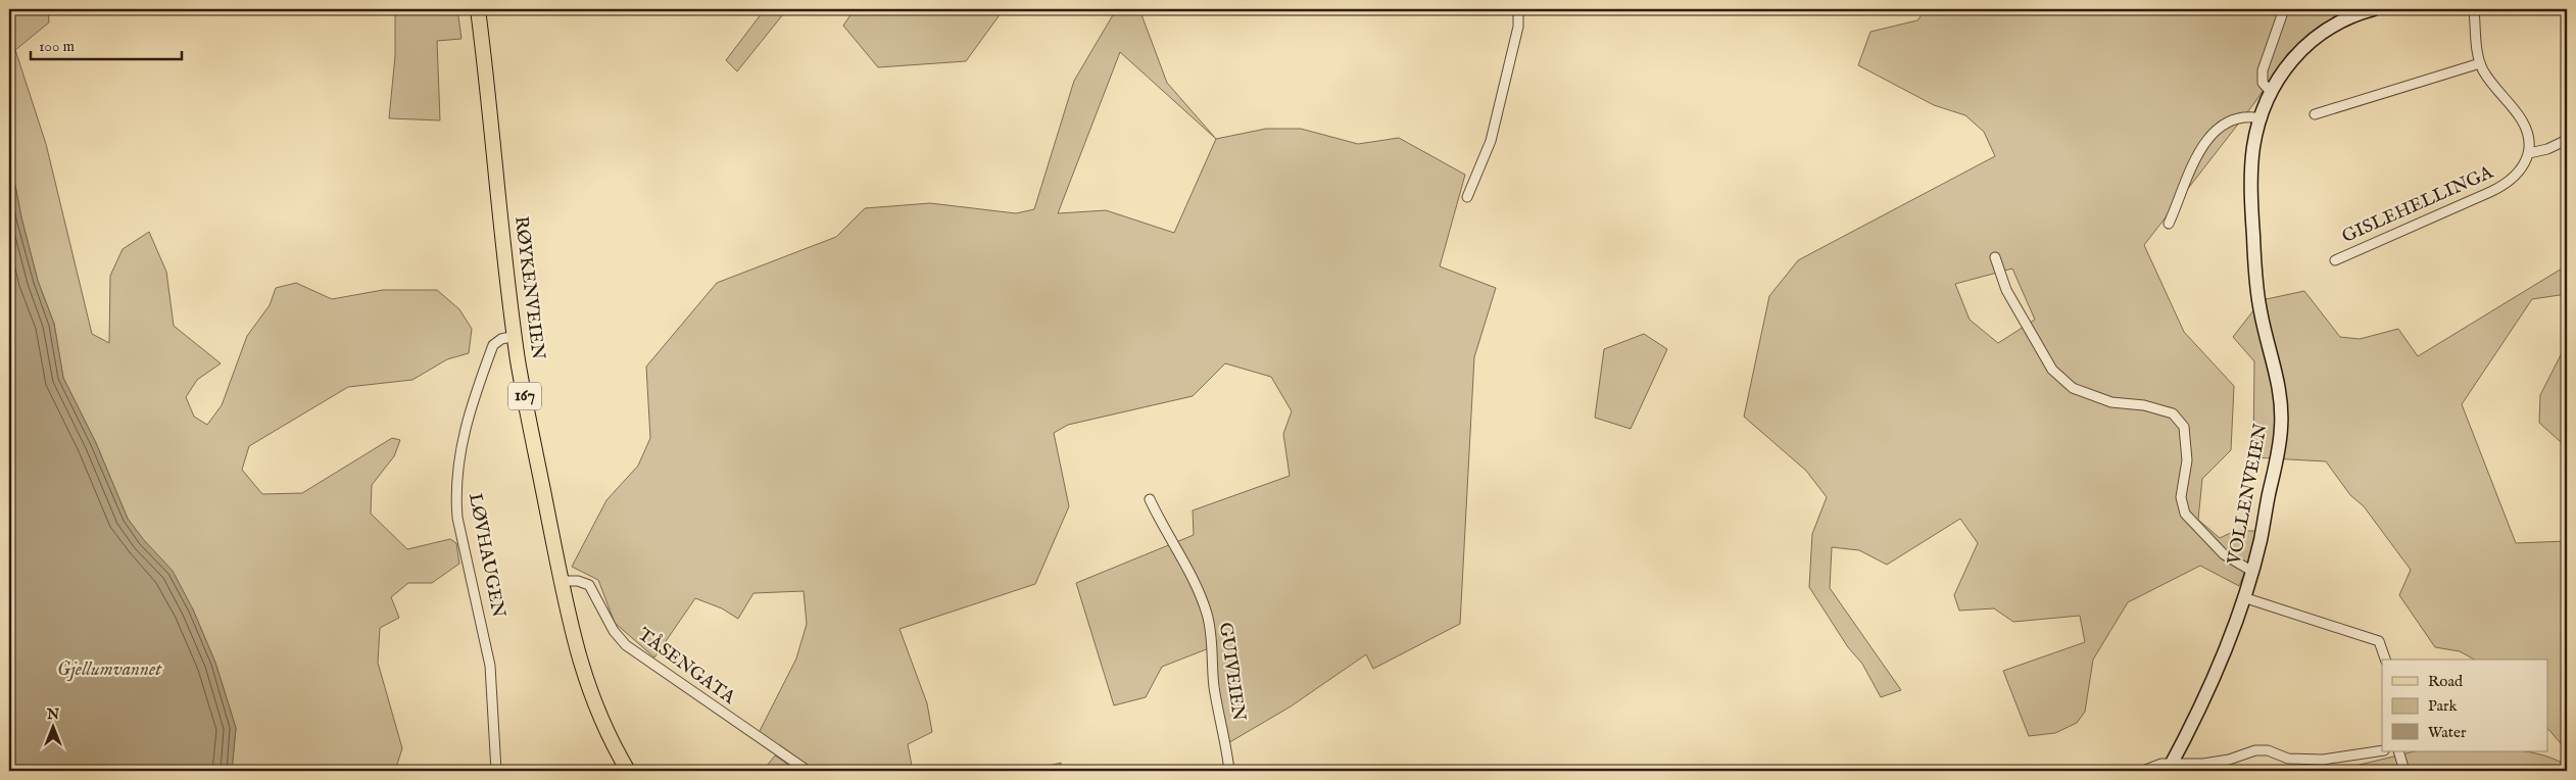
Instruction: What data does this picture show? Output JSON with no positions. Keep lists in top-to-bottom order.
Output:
{
  "streets": {
    "main road": ["RØYKENVEIEN", "167", "VOLLENVEIEN"],
    "street": [
      "GISLEHELLINGA",
      "LØVHAUGEN",
      "TÅSENGATA",
      "GUIVEIEN"
    ]
  },
  "crossings": [
    ["RØYKENVEIEN", "LØVHAUGEN"],
    ["RØYKENVEIEN", "TÅSENGATA"]
  ],
  "water": ["Gjellumvannet"],
  "legend": ["Road", "Park", "Water"],
  "scale_bar": "100 m",
  "north": "top"
}
